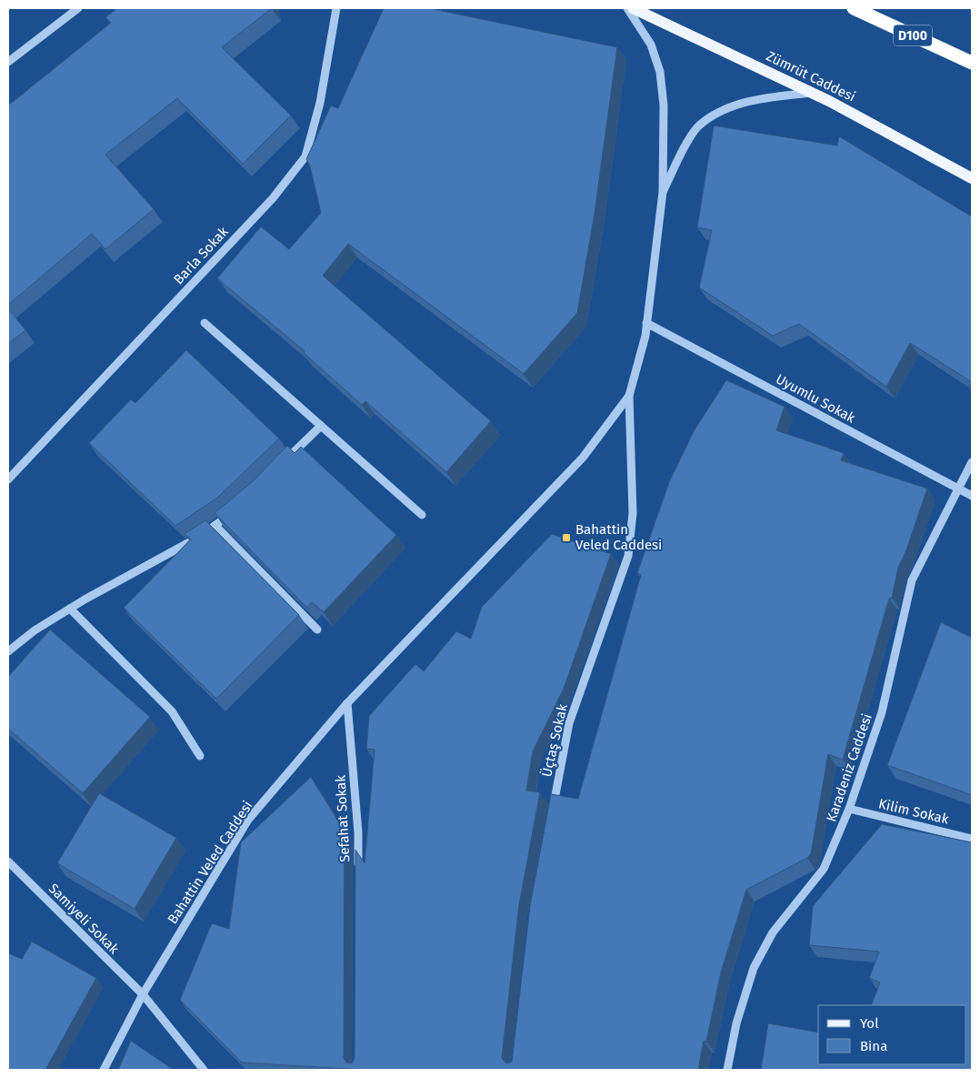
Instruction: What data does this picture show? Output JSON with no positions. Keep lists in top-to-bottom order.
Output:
{
  "streets": {
    "highway": ["D100"],
    "main road": ["Zümrüt Caddesi"],
    "street": [
      "Barla Sokak",
      "Uyumlu Sokak",
      "Üçtaş Sokak",
      "Karadeniz Caddesi",
      "Kilim Sokak",
      "Sefahat Sokak",
      "Bahattin Veled Caddesi",
      "Samiyeli Sokak"
    ]
  },
  "crossings": [
    ["Uyumlu Sokak", "Karadeniz Caddesi"],
    ["Uyumlu Sokak", "Bahattin Veled Caddesi"],
    ["Üçtaş Sokak", "Bahattin Veled Caddesi"],
    ["Karadeniz Caddesi", "Kilim Sokak"],
    ["Sefahat Sokak", "Bahattin Veled Caddesi"],
    ["Bahattin Veled Caddesi", "Samiyeli Sokak"]
  ],
  "places": {
    "transit": ["Bahattin Veled Caddesi"]
  },
  "legend": ["Yol", "Bina"]
}
